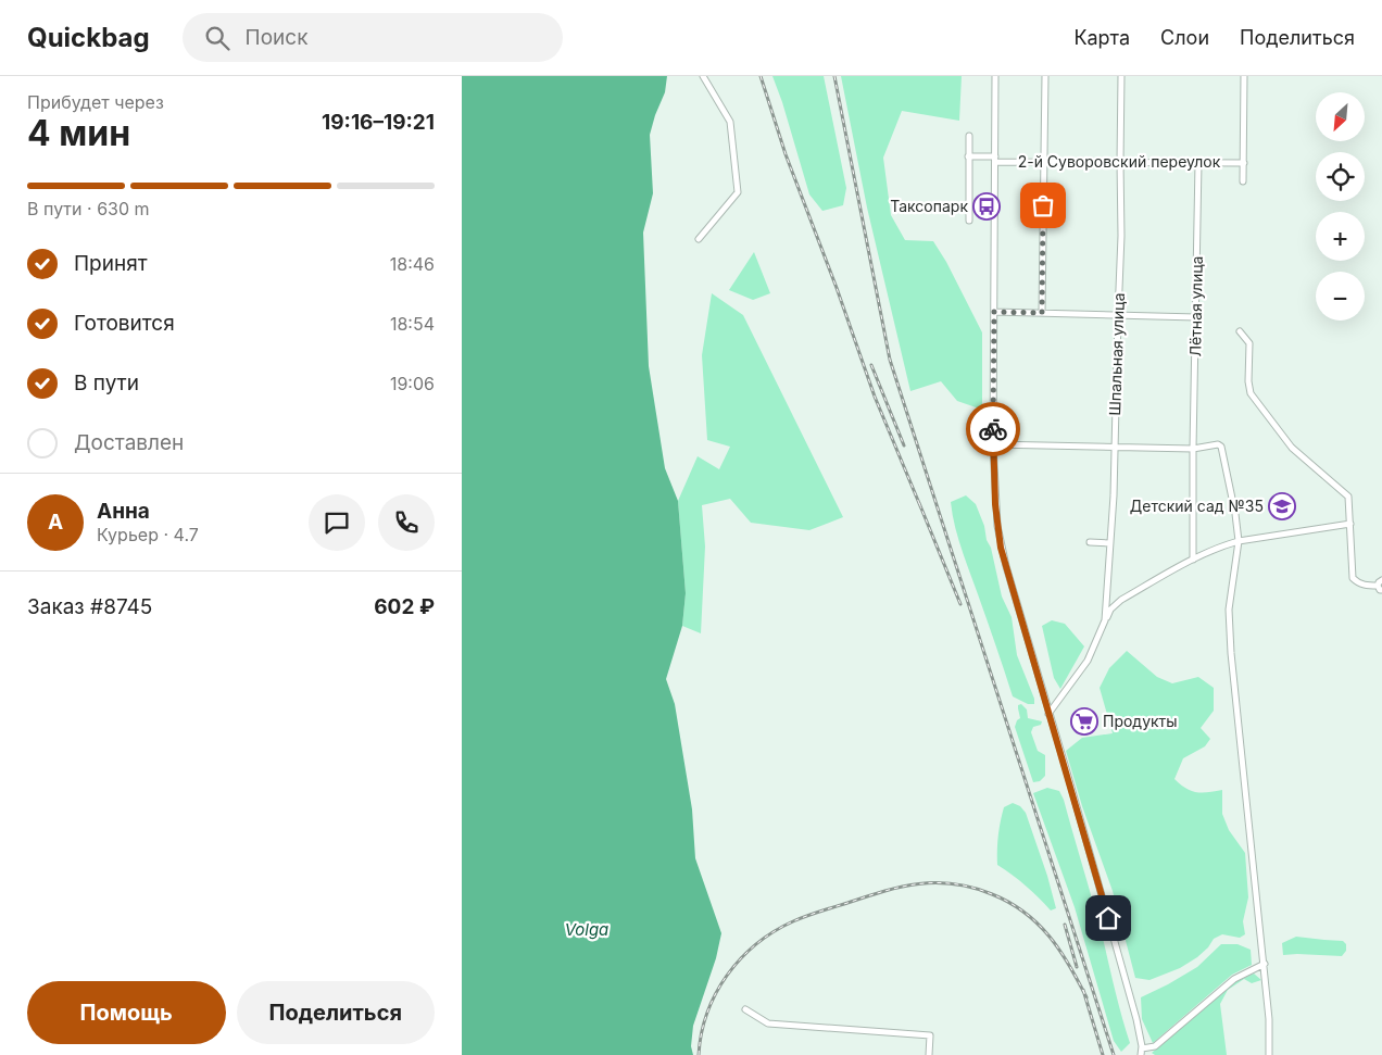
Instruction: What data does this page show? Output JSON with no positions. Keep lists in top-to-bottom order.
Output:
{
  "streets": {
    "street": ["2-й Суворовский переулок", "Лётная улица", "Шпальная улица"]
  },
  "crossings": [
    ["2-й Суворовский переулок", "Лётная улица"],
    ["2-й Суворовский переулок", "Шпальная улица"]
  ],
  "water": ["Volga"],
  "places": {
    "bus stop": ["Таксопарк"],
    "school or university": ["Детский сад №35"],
    "supermarket": ["Продукты"]
  },
  "north": "bottom left",
  "page": {
    "header": "Quickbag",
    "search": "Поиск",
    "nav": ["Карта", "Слои", "Поделиться"],
    "heading": ["4 мин", "Прибудет через", "19:16–19:21"],
    "panel": [
      "Анна",
      "Курьер · 4.7",
      "Заказ #8745",
      "602 ₽"
    ],
    "map_buttons": ["+", "−"],
    "bar": "В пути · 630 m",
    "list": [
      ["Принят", "18:46"],
      ["Готовится", "18:54"],
      ["В пути", "19:06"],
      "Доставлен"
    ],
    "round": "А",
    "buttons": ["Помощь", "Поделиться"]
  }
}
